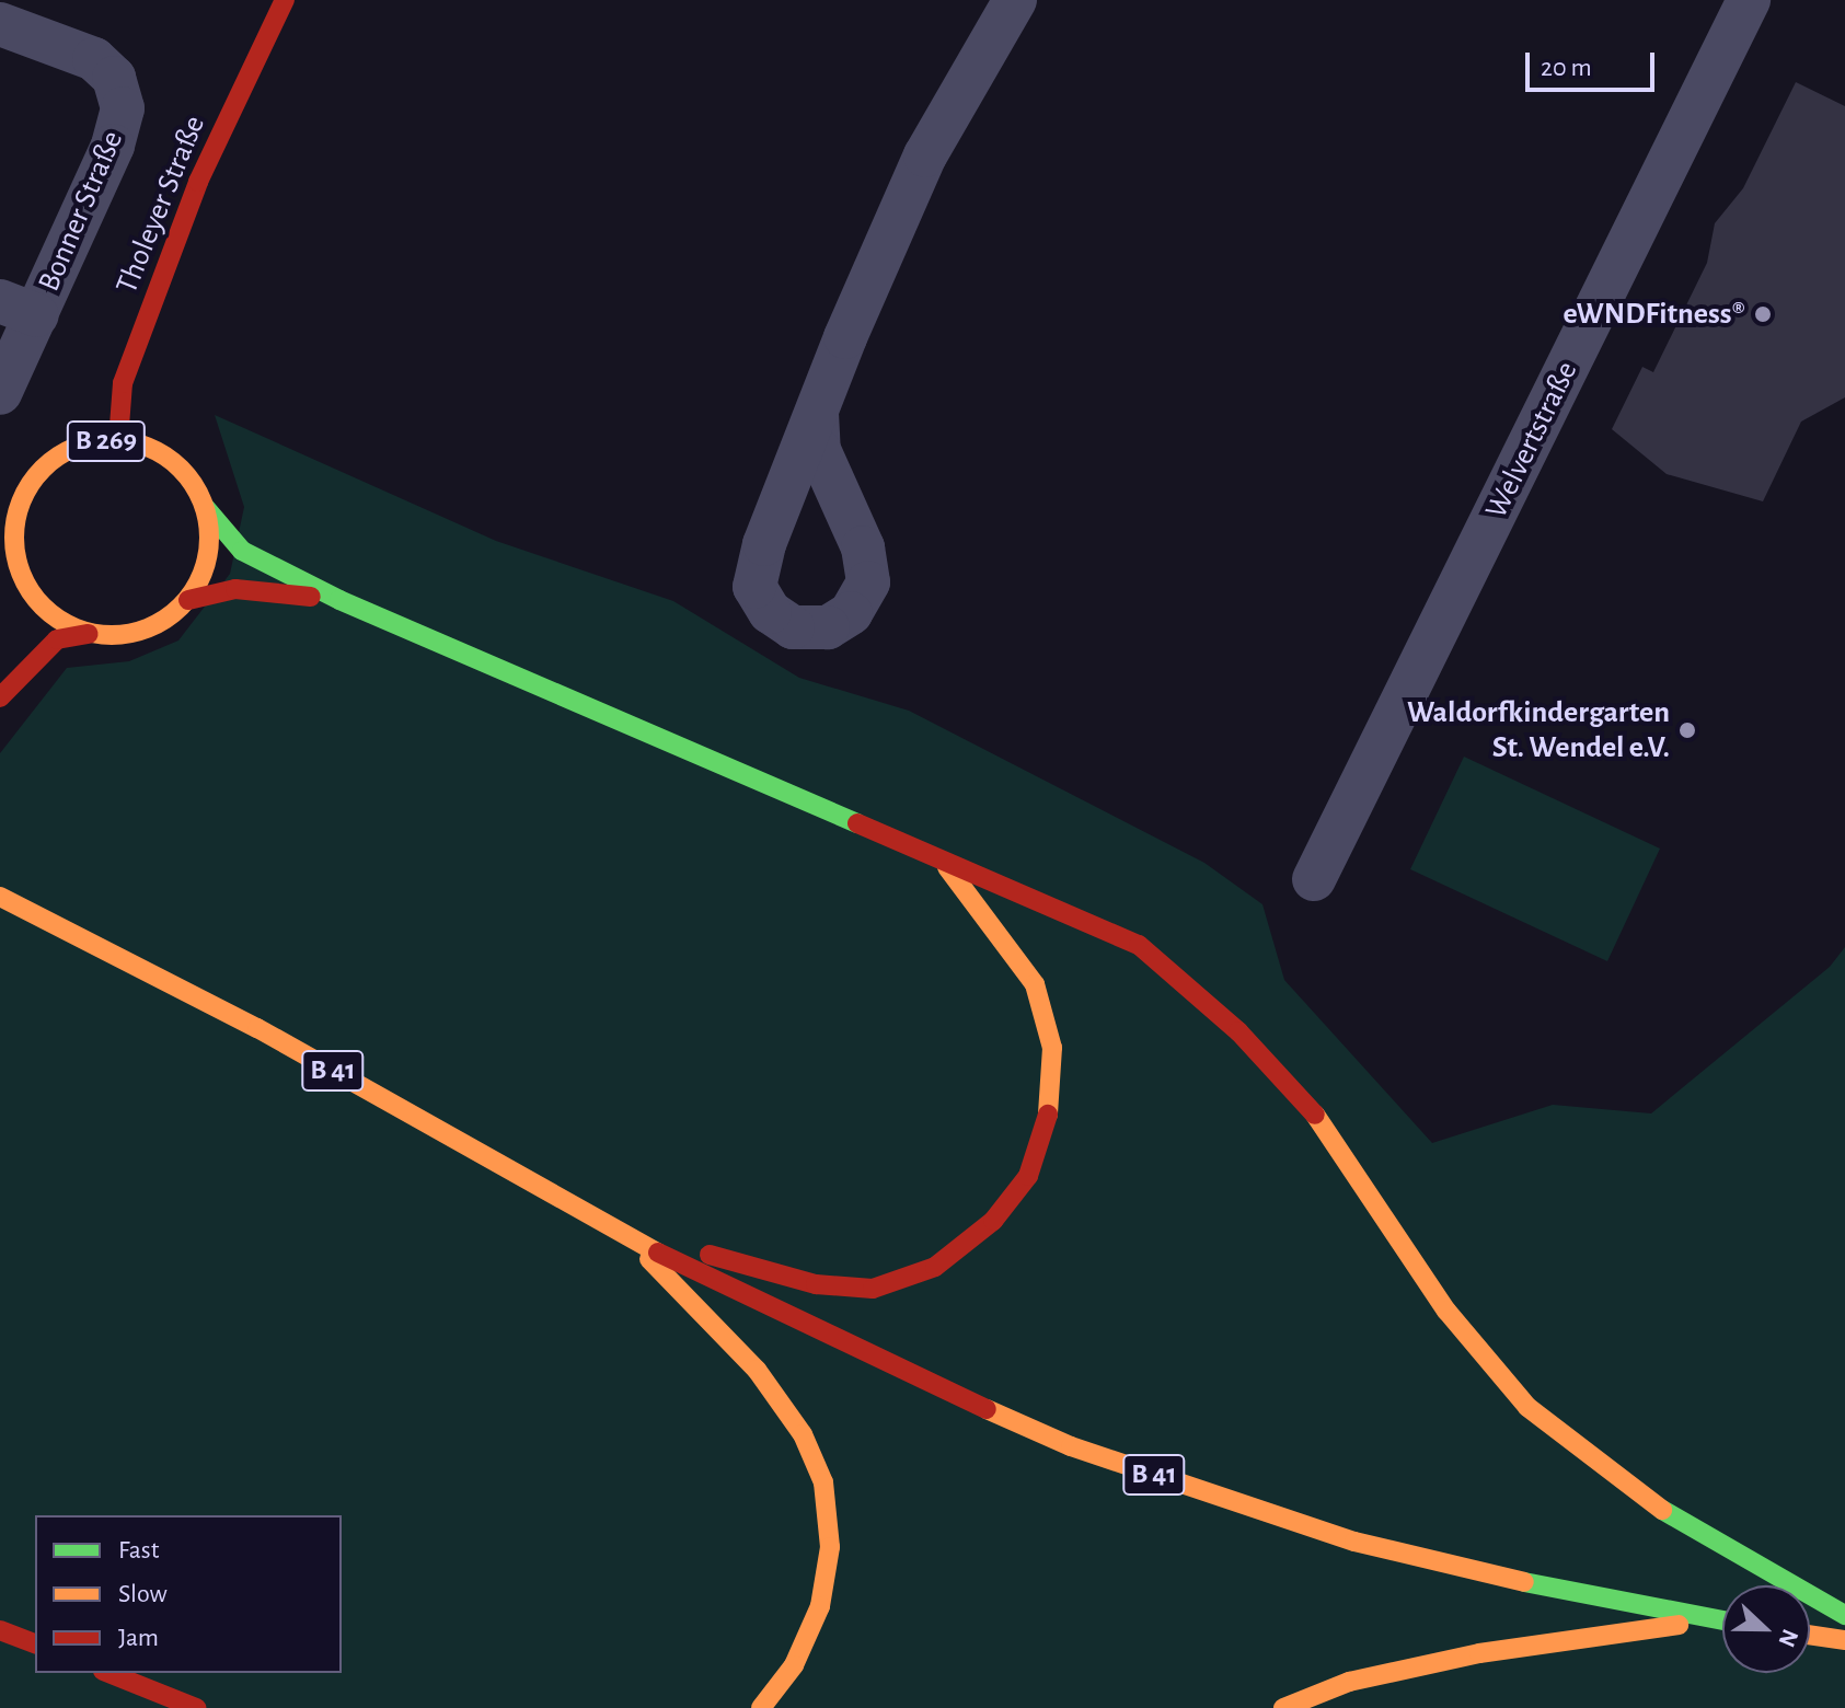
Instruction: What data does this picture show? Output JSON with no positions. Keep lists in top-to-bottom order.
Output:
{
  "streets": {
    "main road": ["Tholeyer Straße", "B 269", "B 41"],
    "street": ["Bonner Straße", "Welvertstraße"]
  },
  "crossings": [
    ["Tholeyer Straße", "B 269"]
  ],
  "places": ["eWNDFitness®", "Waldorfkindergarten St. Wendel e.V."],
  "legend": ["Fast", "Slow", "Jam"],
  "scale_bar": "20 m",
  "north": "right"
}
